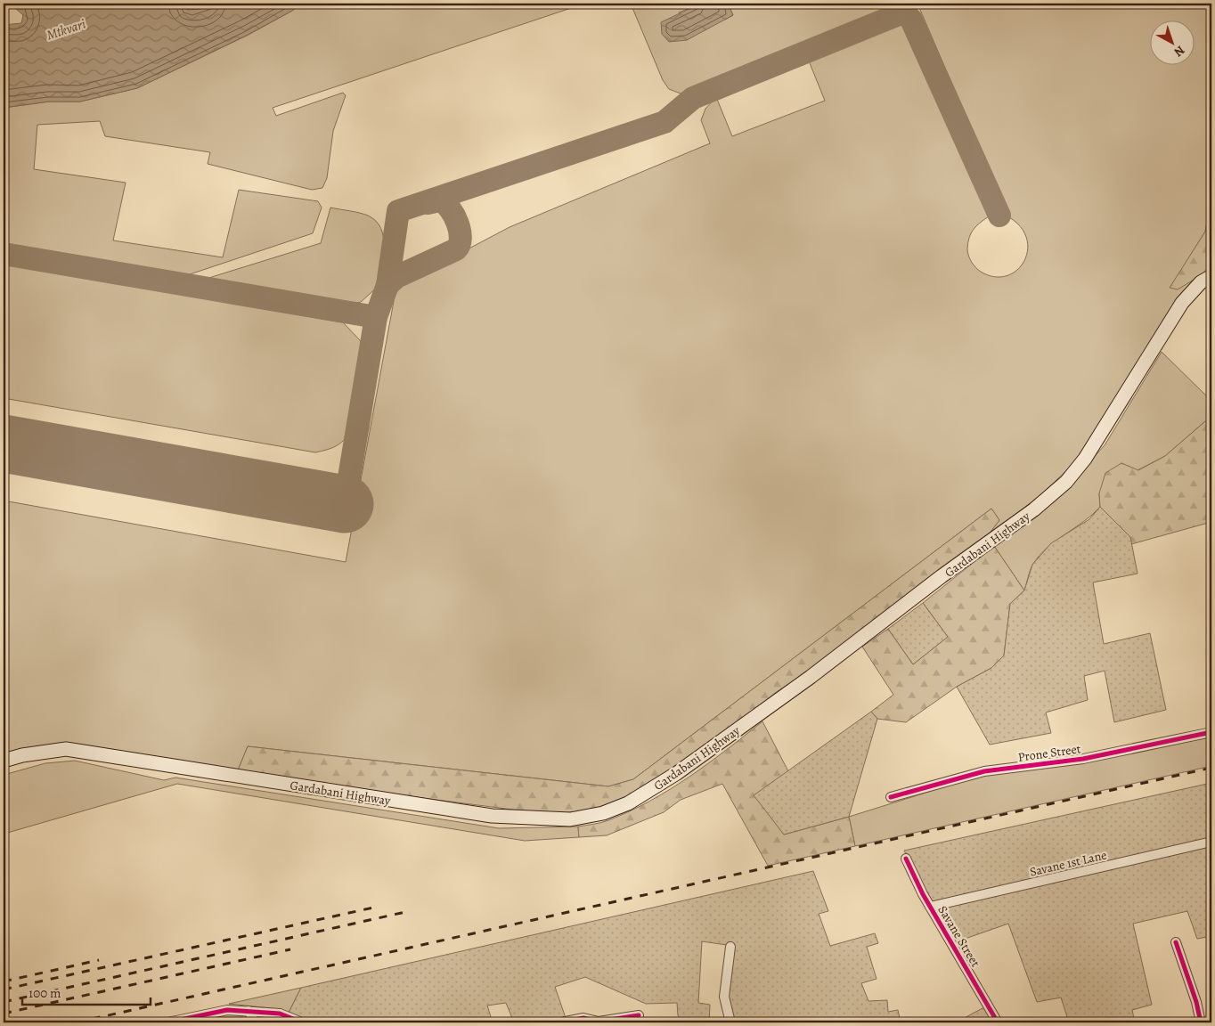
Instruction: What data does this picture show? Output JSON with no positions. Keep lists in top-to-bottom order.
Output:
{
  "streets": {
    "main road": ["Gardabani Highway"],
    "street": ["Prone Street", "Savane 1st Lane", "Savane Street"]
  },
  "crossings": [
    ["Savane 1st Lane", "Savane Street"]
  ],
  "water": ["Mtkvari"],
  "scale_bar": "100 m",
  "north": "bottom right"
}
